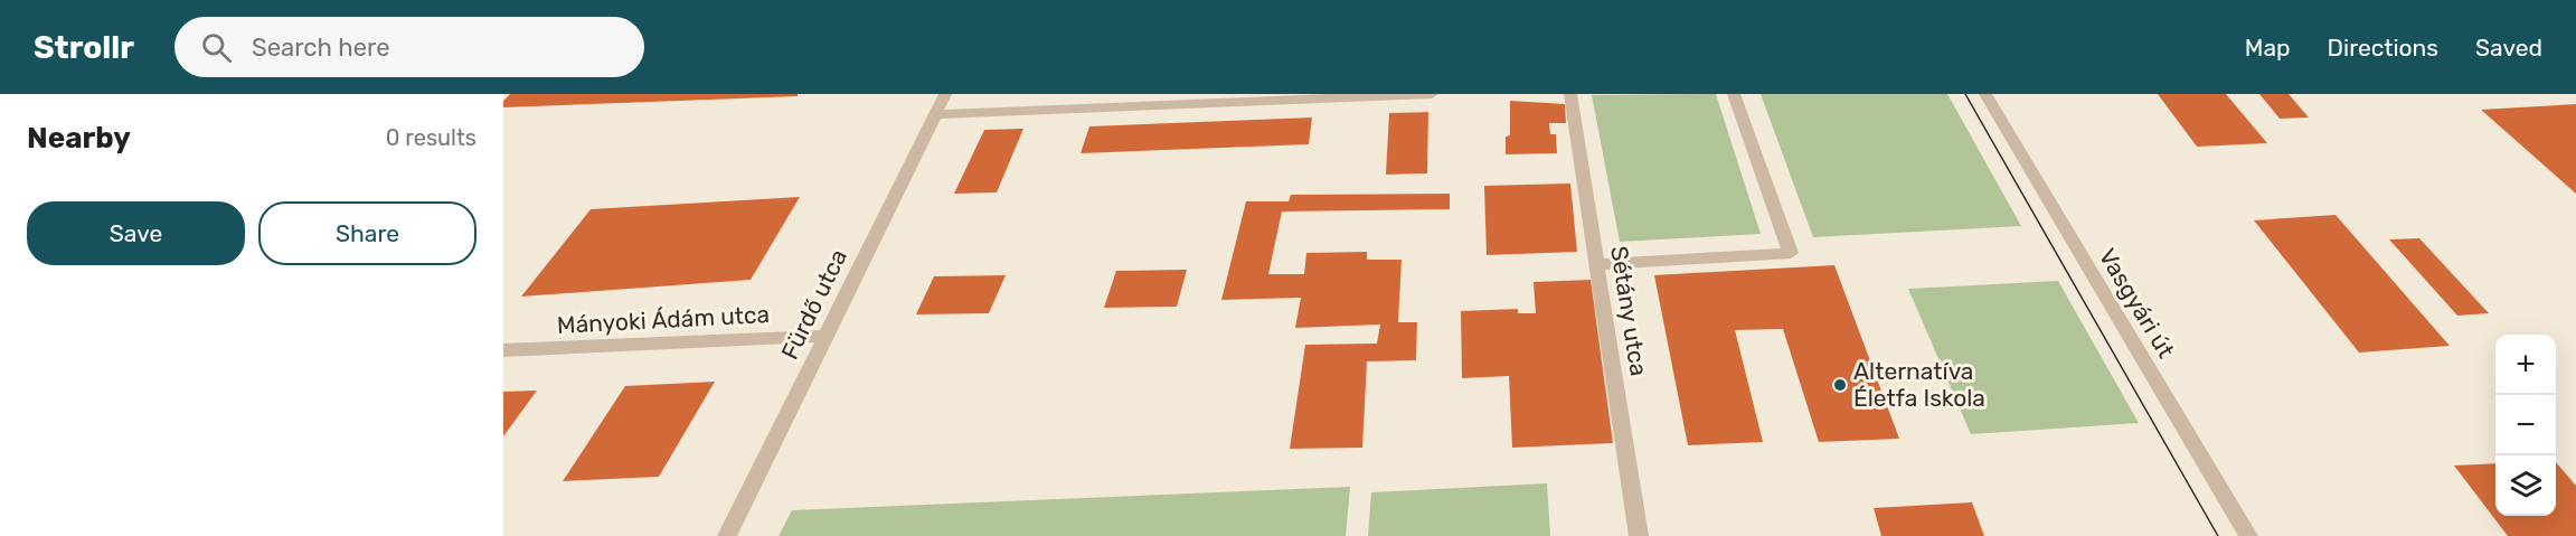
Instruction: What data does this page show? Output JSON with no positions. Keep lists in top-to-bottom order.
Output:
{
  "streets": {
    "street": [
      "Vasgyári út",
      "Fürdő utca",
      "Sétány utca",
      "Mányoki Ádám utca"
    ]
  },
  "crossings": [
    ["Fürdő utca", "Mányoki Ádám utca"]
  ],
  "places": ["Alternatíva Életfa Iskola"],
  "page": {
    "header": "Strollr",
    "search": "Search here",
    "nav": ["Map", "Directions", "Saved"],
    "heading": ["Nearby", "0 results"],
    "buttons": ["Save", "Share"],
    "map_buttons": ["+", "−"]
  }
}
